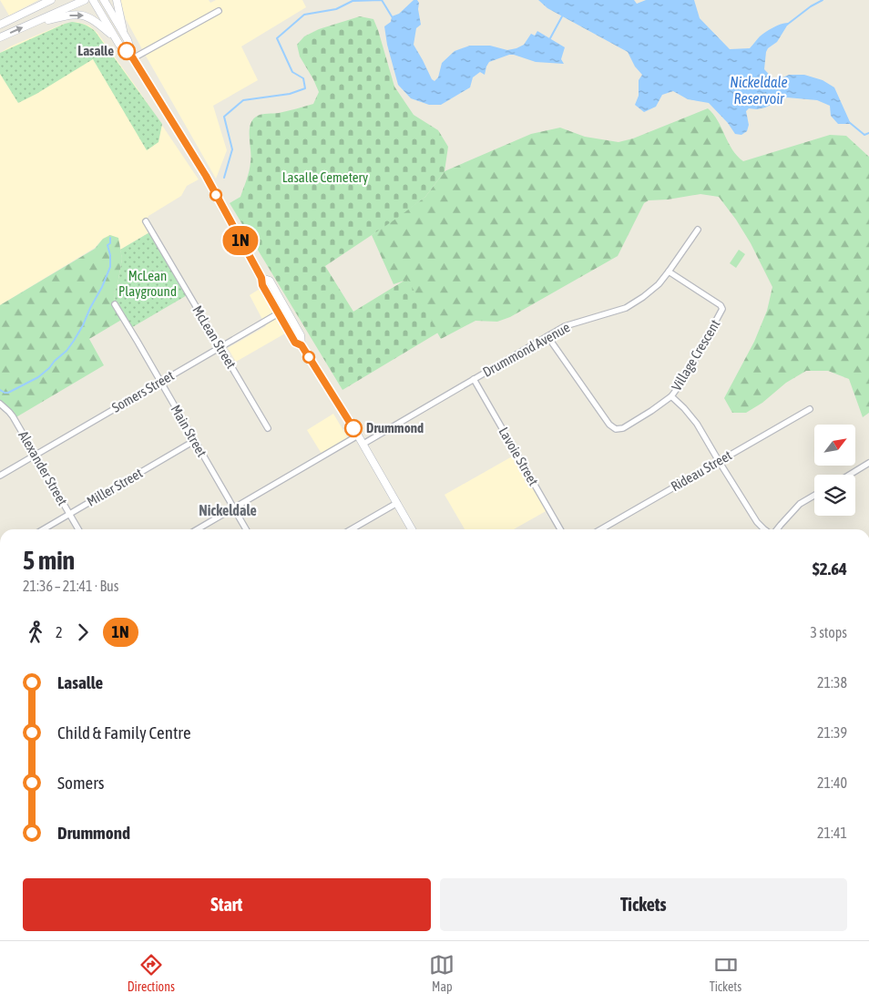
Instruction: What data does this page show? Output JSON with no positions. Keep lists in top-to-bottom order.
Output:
{
  "streets": {
    "street": [
      "McLean Street",
      "Drummond Avenue",
      "Village Crescent",
      "Somers Street",
      "Main Street",
      "Lavoie Street",
      "Alexander Street",
      "Rideau Street",
      "Miller Street"
    ]
  },
  "crossings": [
    ["McLean Street", "Somers Street"],
    ["Drummond Avenue", "Village Crescent"],
    ["Drummond Avenue", "Lavoie Street"],
    ["Somers Street", "Main Street"],
    ["Somers Street", "Alexander Street"],
    ["Main Street", "Miller Street"],
    ["Alexander Street", "Miller Street"]
  ],
  "districts": ["Nickeldale"],
  "water": ["Nickeldale Reservoir"],
  "parks": ["Lasalle Cemetery", "McLean Playground"],
  "places": ["Lasalle", "Drummond"],
  "lines": ["bus line 1N"],
  "north": "top right",
  "page": {
    "on_map": "1N",
    "heading": ["5 min", "21:36 – 21:41 · Bus", "$2.64"],
    "legs": ["2", "1N", "3 stops"],
    "list": [
      {
        "name": "Lasalle",
        "value": "21:38"
      },
      {
        "name": "Child & Family Centre",
        "value": "21:39"
      },
      {
        "name": "Somers",
        "value": "21:40"
      },
      {
        "name": "Drummond",
        "value": "21:41"
      }
    ],
    "buttons": ["Start", "Tickets"],
    "tabs": ["Directions", "Map", "Tickets"]
  }
}
